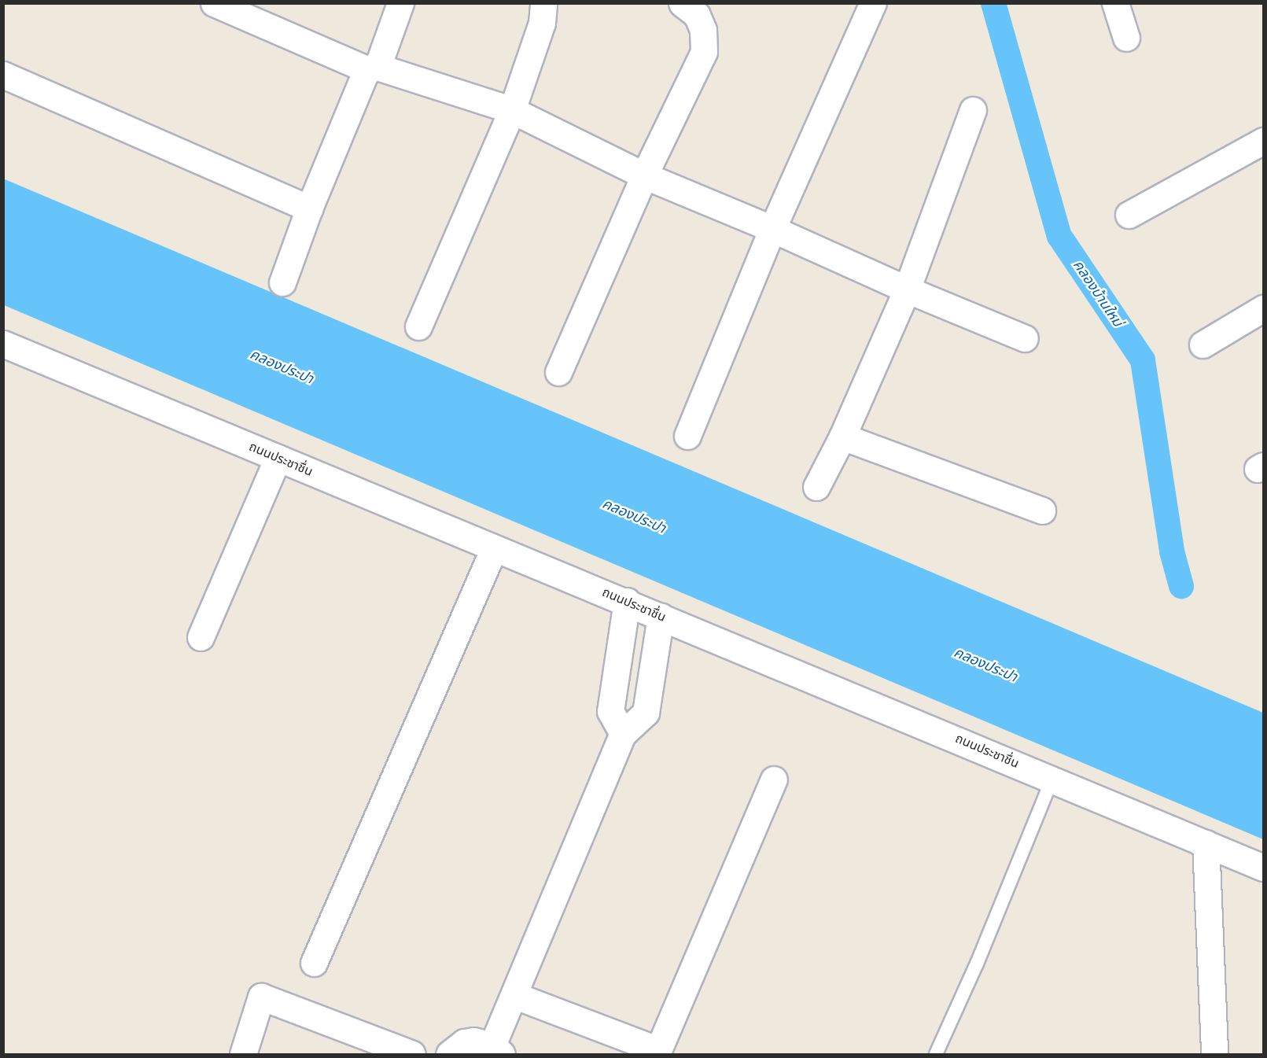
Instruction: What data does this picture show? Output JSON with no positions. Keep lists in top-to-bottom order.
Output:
{
  "streets": {
    "street": ["ถนนประชาชื่น"]
  },
  "water": ["คลองบ้านใหม่", "คลองประปา"]
}
